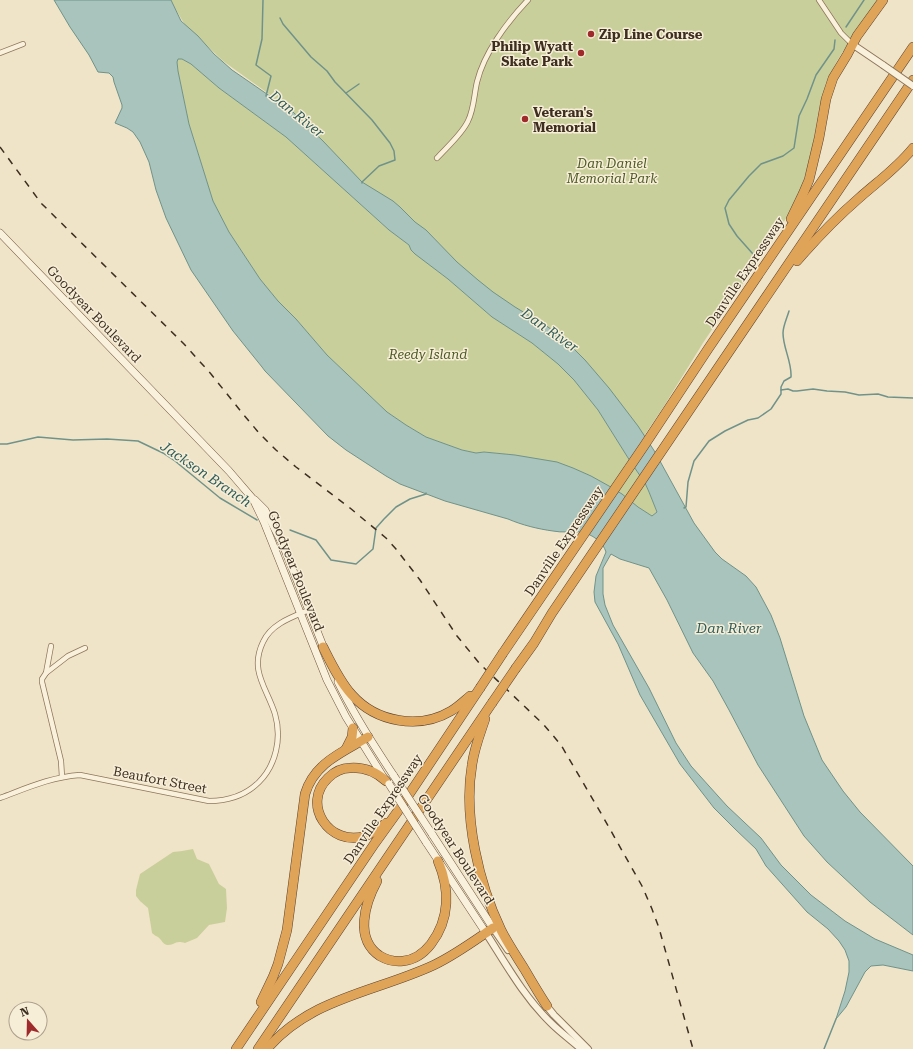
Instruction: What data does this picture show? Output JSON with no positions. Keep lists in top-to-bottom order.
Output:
{
  "streets": {
    "highway": ["Danville Expressway"],
    "main road": ["Goodyear Boulevard"],
    "street": ["Beaufort Street"]
  },
  "crossings": [
    ["Goodyear Boulevard", "Beaufort Street"]
  ],
  "water": ["Dan River", "Jackson Branch"],
  "parks": ["Dan Daniel Memorial Park", "Reedy Island"],
  "places": ["Zip Line Course", "Philip Wyatt Skate Park", "Veteran's Memorial"],
  "north": "top"
}
